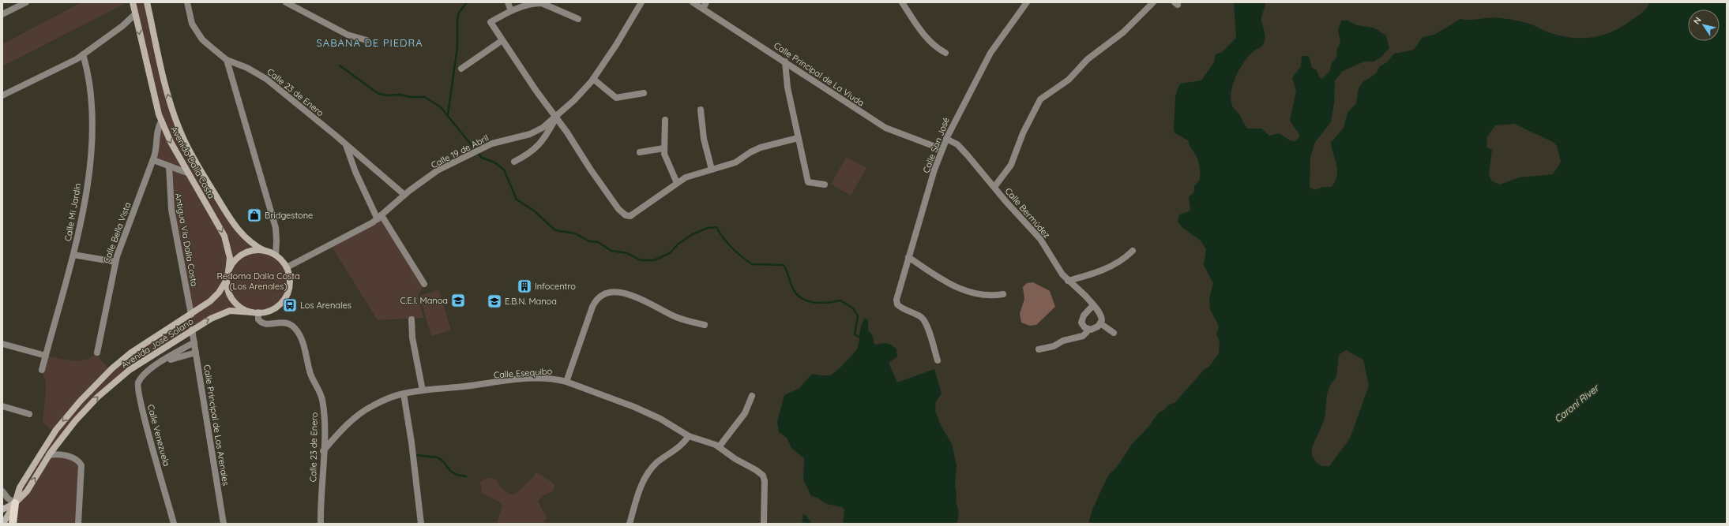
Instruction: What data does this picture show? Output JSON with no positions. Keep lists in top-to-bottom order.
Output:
{
  "streets": {
    "street": [
      "Calle Principal de La Viuda",
      "Calle 23 de Enero",
      "Calle San José",
      "Calle 19 de Abril",
      "Avenida Dalla Costa",
      "Calle Mi Jardín",
      "Calle Bermúdez",
      "Calle Bella Vista",
      "Antigua Vía Dalla Costa",
      "Avenida José Solano",
      "Calle Esequibo",
      "Calle Principal de Los Arenales",
      "Calle Venezuela"
    ]
  },
  "crossings": [
    ["Calle Principal de La Viuda", "Calle San José"],
    ["Calle 23 de Enero", "Calle 19 de Abril"],
    ["Calle 23 de Enero", "Avenida Dalla Costa"],
    ["Calle 23 de Enero", "Avenida José Solano"],
    ["Calle 23 de Enero", "Calle Esequibo"],
    ["Calle San José", "Calle Bermúdez"],
    ["Calle 19 de Abril", "Avenida Dalla Costa"],
    ["Calle 19 de Abril", "Avenida José Solano"],
    ["Avenida Dalla Costa", "Calle Bella Vista"],
    ["Avenida Dalla Costa", "Avenida José Solano"],
    ["Antigua Vía Dalla Costa", "Avenida José Solano"],
    ["Avenida José Solano", "Calle Principal de Los Arenales"],
    ["Calle Principal de Los Arenales", "Calle Venezuela"]
  ],
  "districts": ["SABANA DE PIEDRA"],
  "water": ["Caroní River"],
  "parks": ["Redoma Dalla Costa (Los Arenales)"],
  "places": {
    "shop": ["Bridgestone"],
    "building": ["Infocentro"],
    "school or university": ["C.E.I. Manoa", "E.B.N. Manoa"],
    "bus stop": ["Los Arenales"]
  },
  "north": "top left"
}
